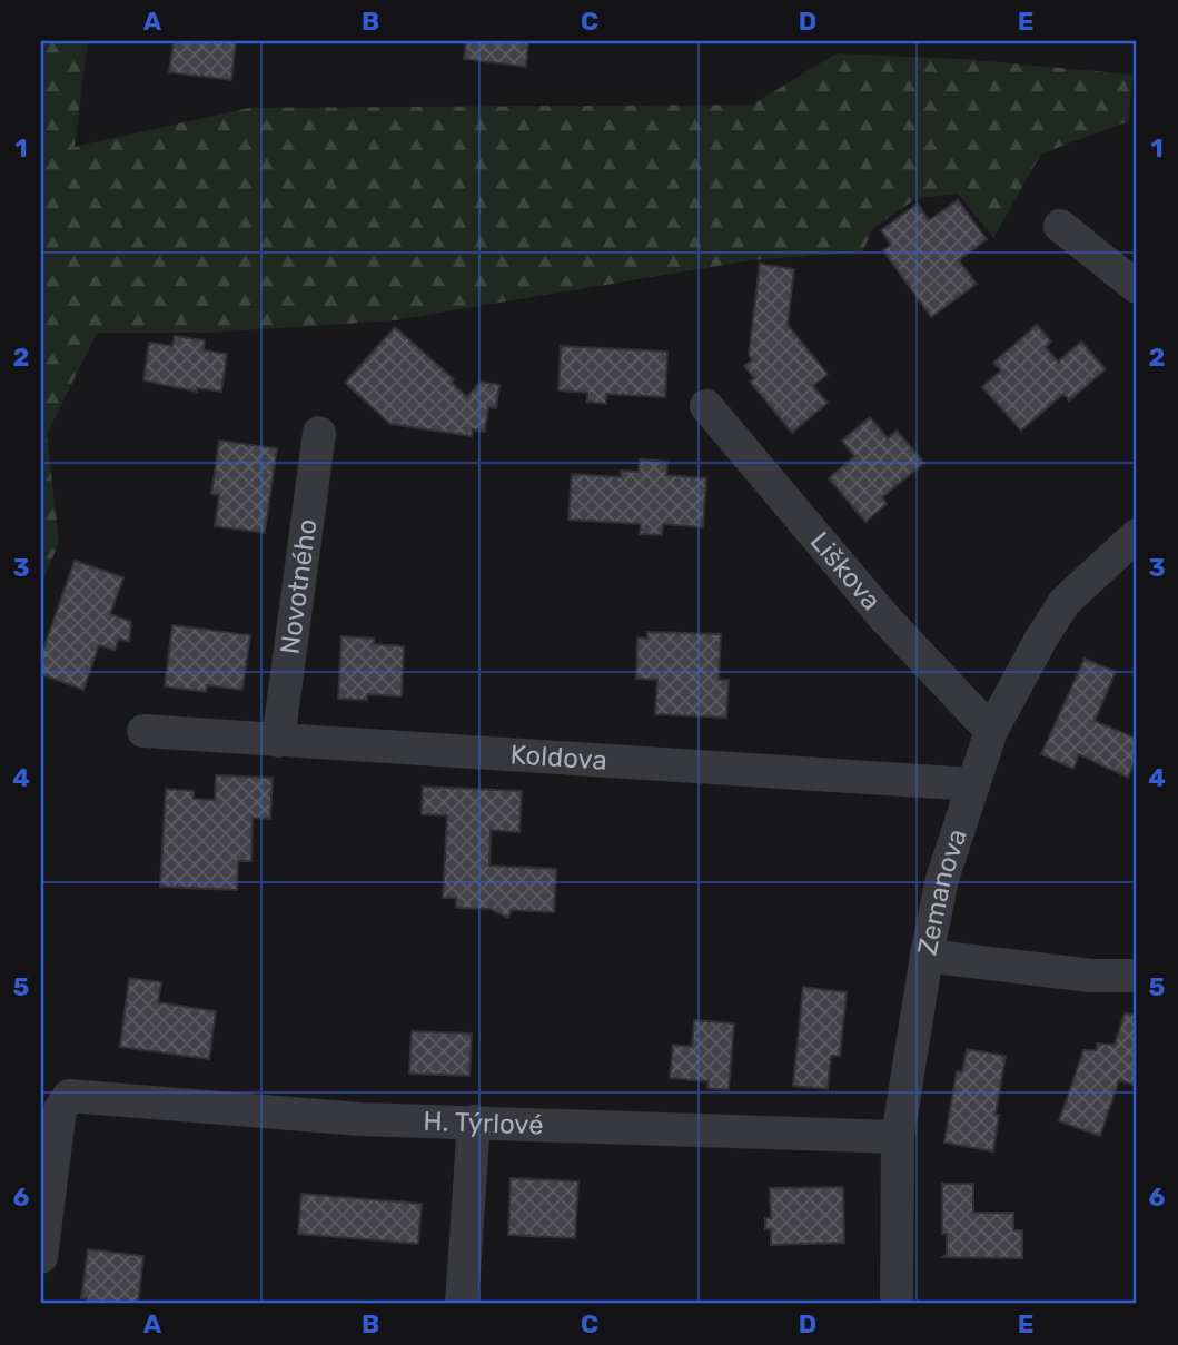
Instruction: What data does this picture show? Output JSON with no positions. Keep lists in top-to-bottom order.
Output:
{
  "streets": {
    "street": [
      "Liškova",
      "Novotného",
      "Koldova",
      "Zemanova",
      "H. Týrlové"
    ]
  },
  "crossings": [
    ["Liškova", "Zemanova"],
    ["Novotného", "Koldova"],
    ["Koldova", "Zemanova"],
    ["Zemanova", "H. Týrlové"]
  ],
  "grid": {
    "columns": [
      "A",
      "B",
      "C",
      "D",
      "E"
    ],
    "rows": [
      "1",
      "2",
      "3",
      "4",
      "5",
      "6"
    ]
  }
}
